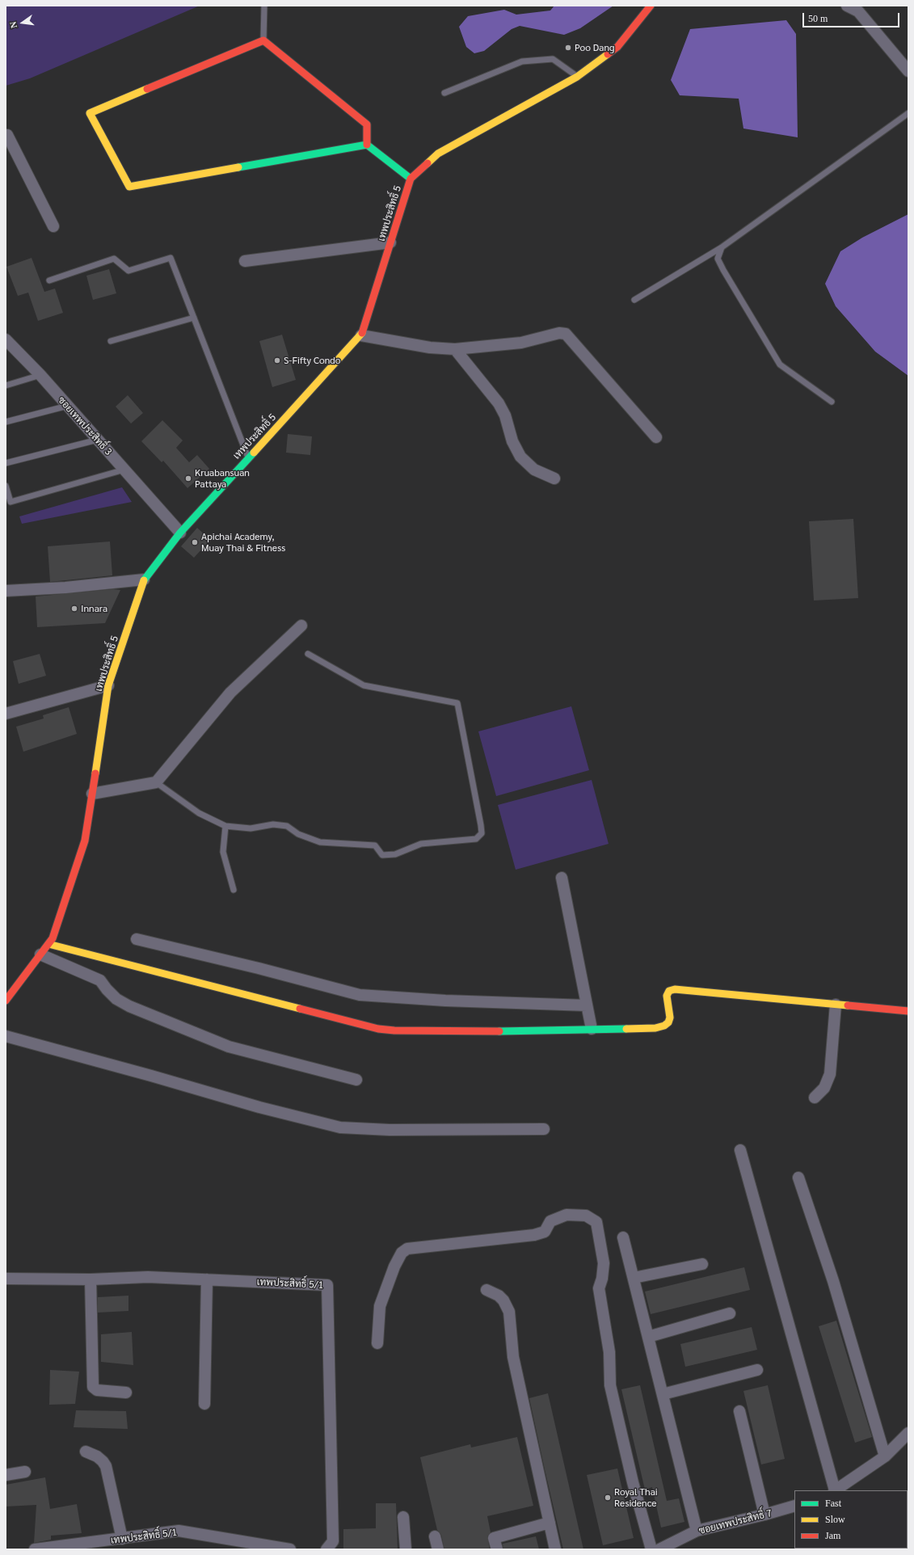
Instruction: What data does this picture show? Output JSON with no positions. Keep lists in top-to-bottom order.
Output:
{
  "streets": {
    "street": [
      "เทพประสิทธิ์ 5",
      "ซอยเทพประสิทธิ์ 3",
      "เทพประสิทธิ์ 5/1",
      "ซอยเทพประสิทธิ์ 7"
    ]
  },
  "crossings": [
    ["เทพประสิทธิ์ 5", "ซอยเทพประสิทธิ์ 3"]
  ],
  "places": [
    "Poo Dang",
    "S-Fifty Condo",
    "Kruabansuan Pattaya",
    "Apichai Academy, Muay Thai & Fitness",
    "Innara",
    "Royal Thai Residence"
  ],
  "legend": ["Fast", "Slow", "Jam"],
  "scale_bar": "50 m",
  "north": "left"
}
